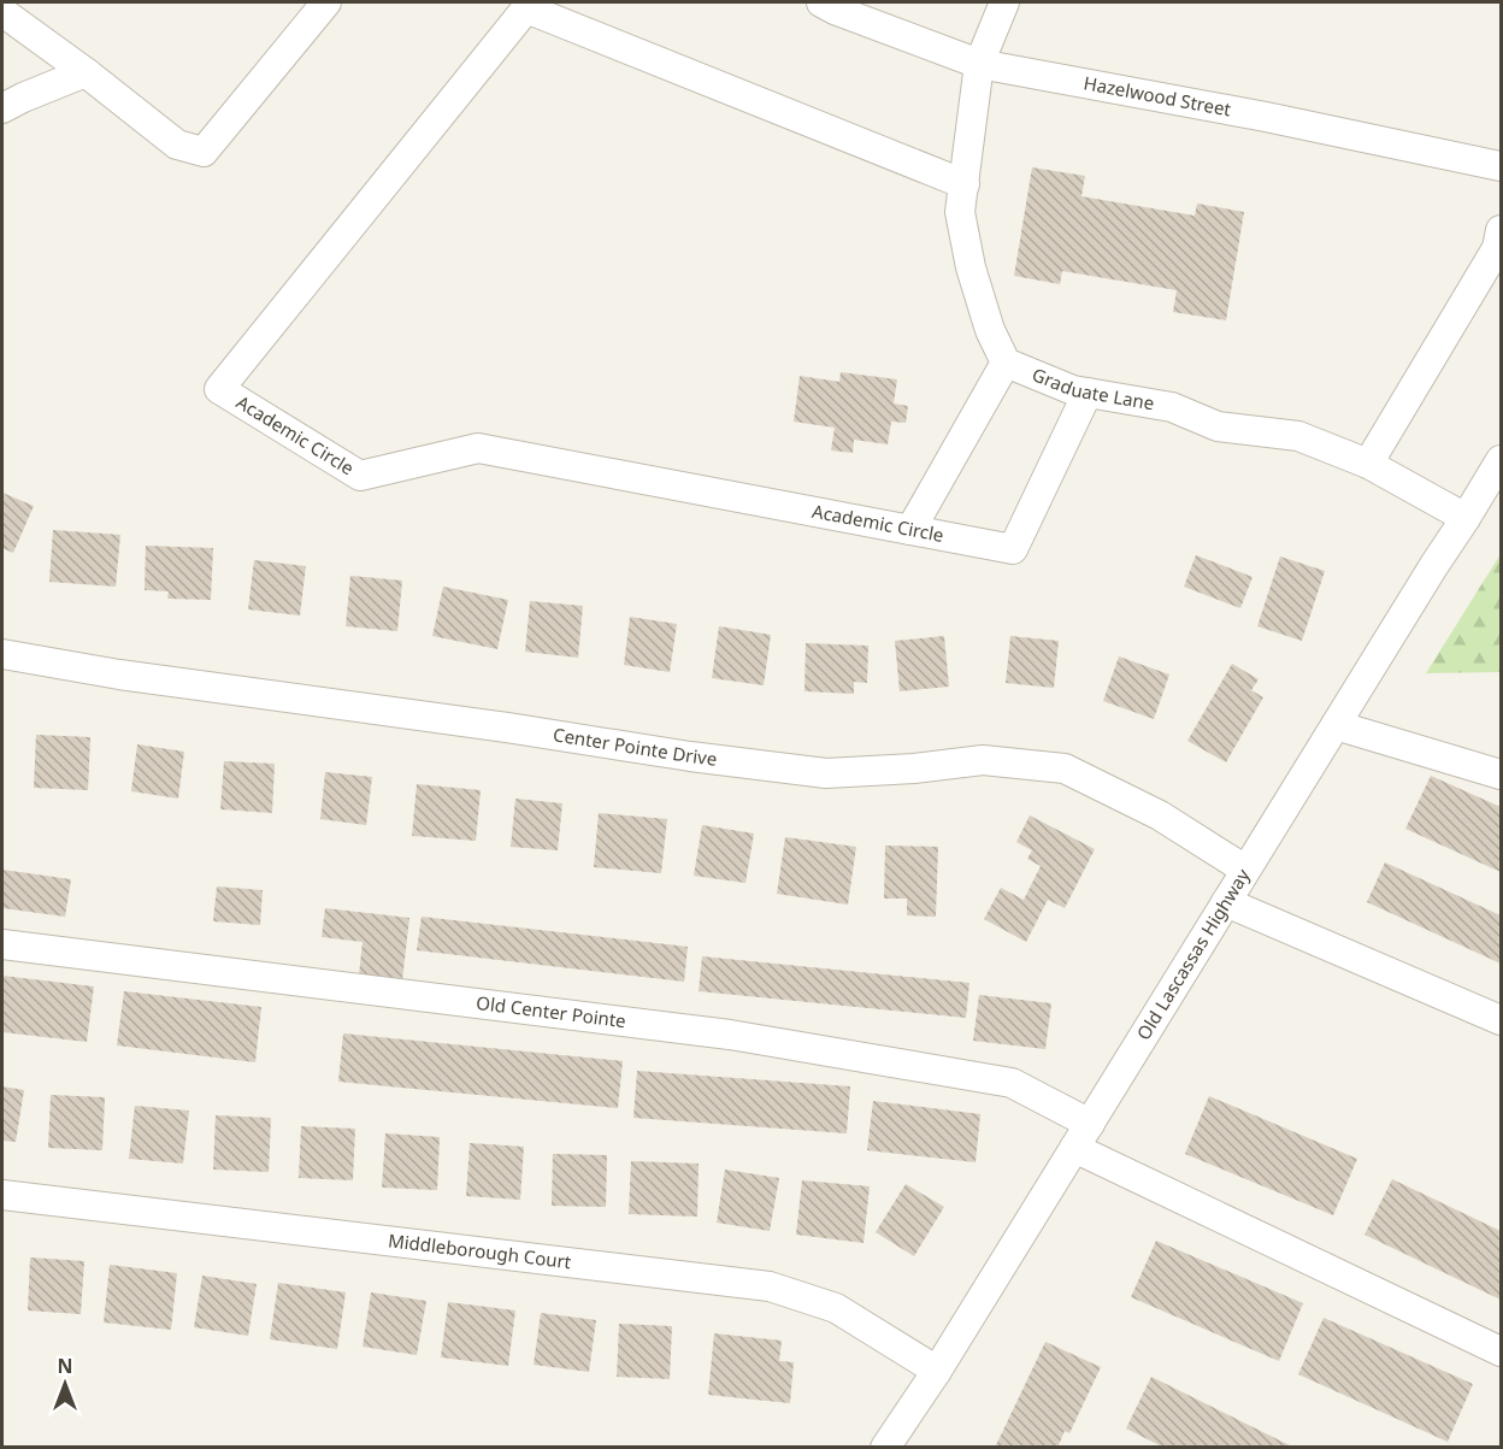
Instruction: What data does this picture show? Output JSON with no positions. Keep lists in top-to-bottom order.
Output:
{
  "streets": {
    "street": [
      "Hazelwood Street",
      "Graduate Lane",
      "Academic Circle",
      "Center Pointe Drive",
      "Old Lascassas Highway",
      "Old Center Pointe",
      "Middleborough Court"
    ]
  },
  "crossings": [
    ["Graduate Lane", "Academic Circle"],
    ["Graduate Lane", "Old Lascassas Highway"],
    ["Center Pointe Drive", "Old Lascassas Highway"],
    ["Old Lascassas Highway", "Old Center Pointe"],
    ["Old Lascassas Highway", "Middleborough Court"]
  ],
  "north": "top"
}
